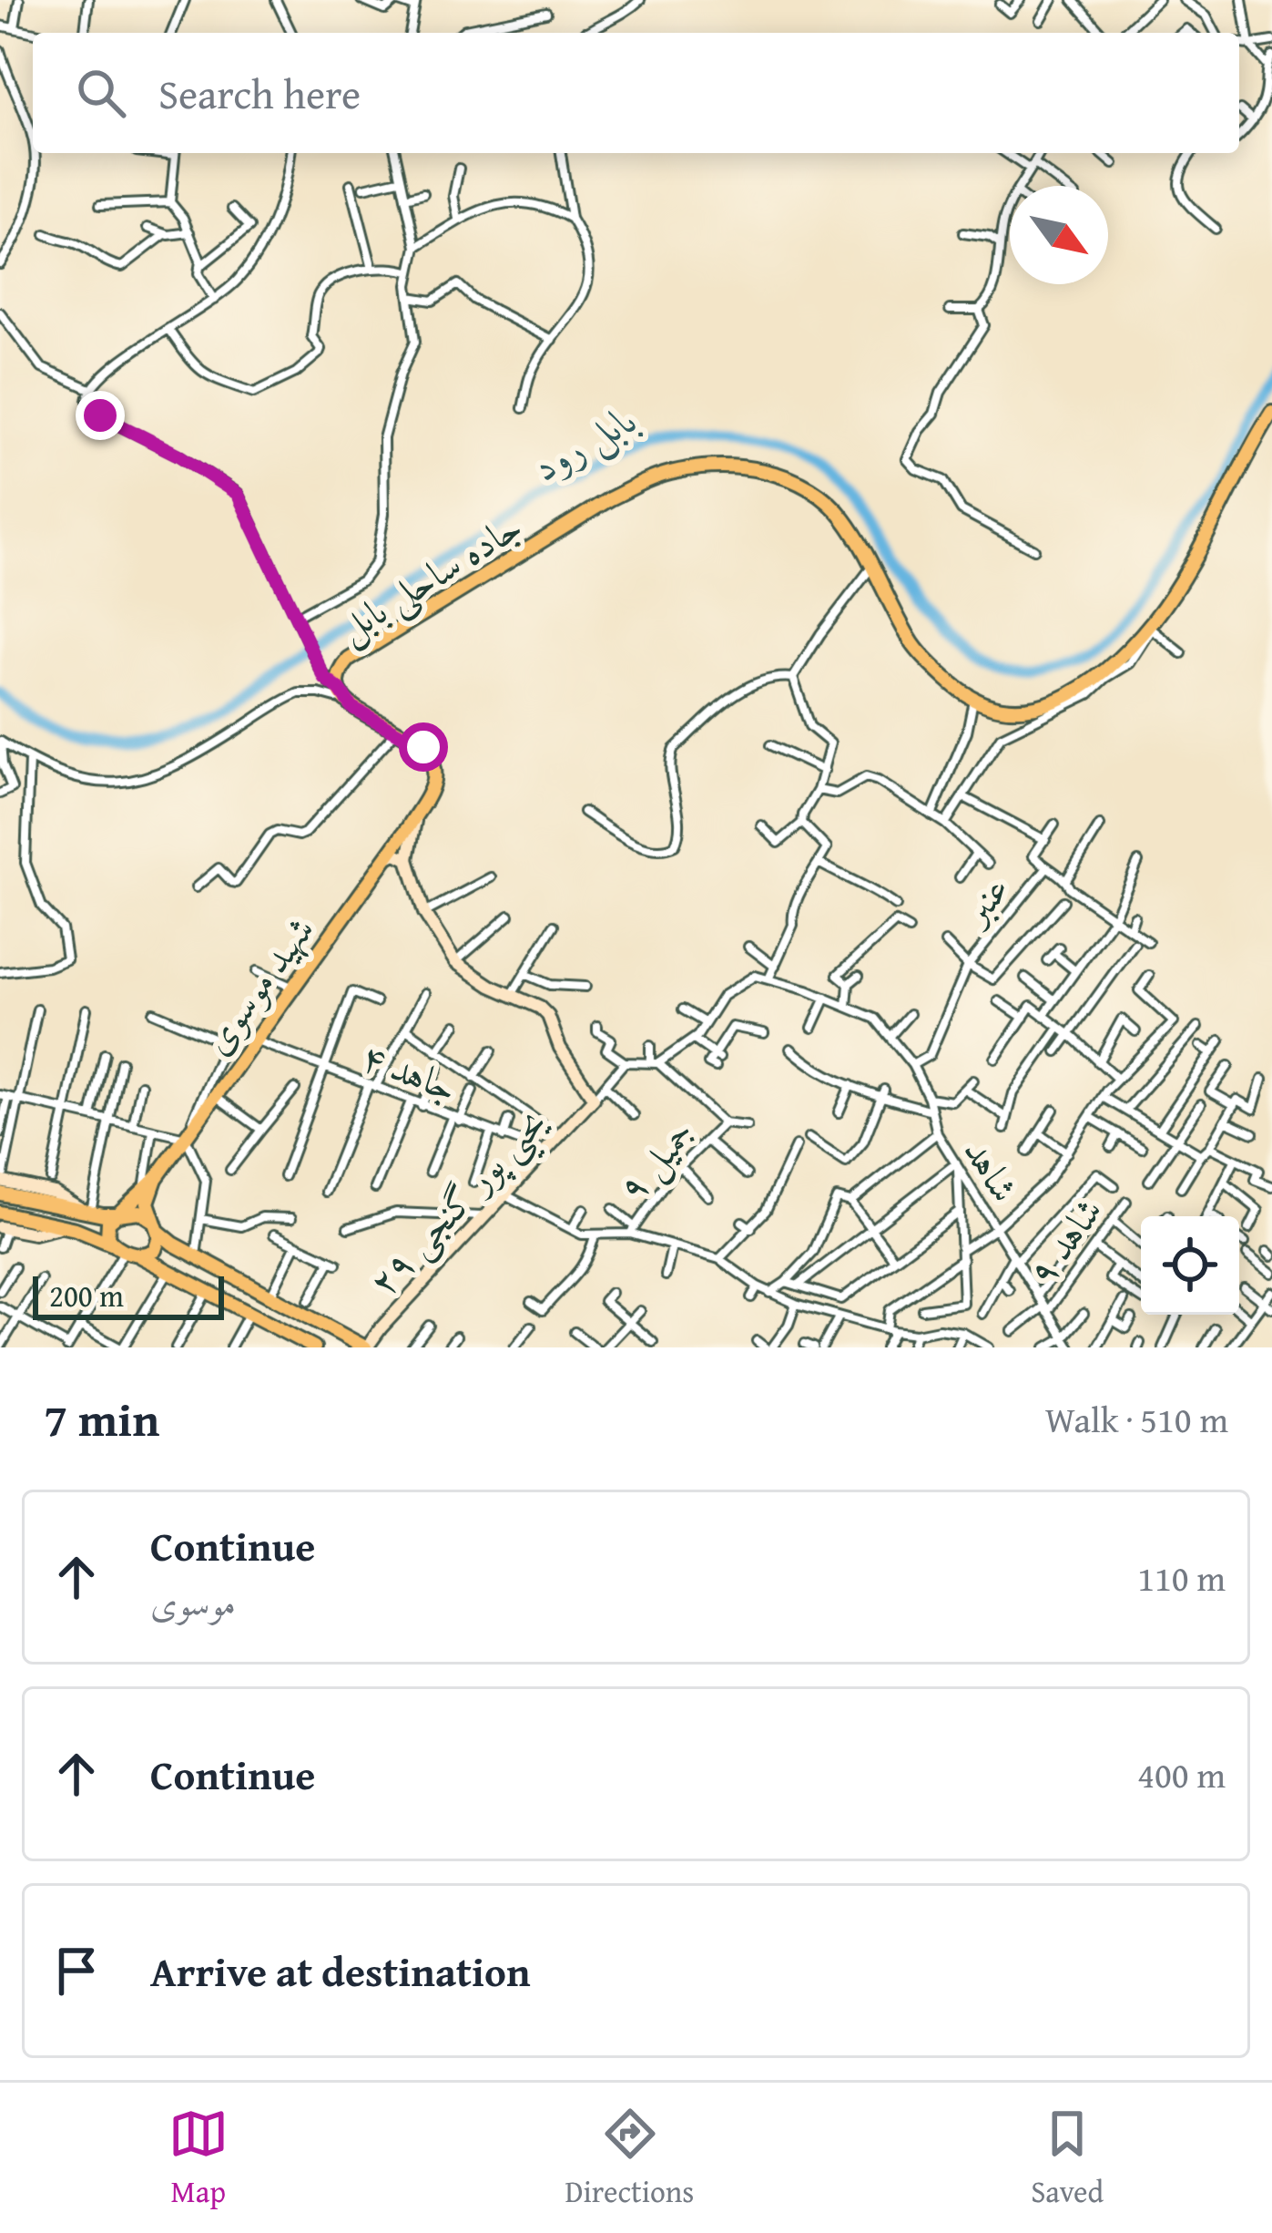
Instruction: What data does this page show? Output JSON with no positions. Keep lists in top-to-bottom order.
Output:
{
  "streets": {
    "main road": ["جاده ساحلی بابل", "شهید موسوی", "یحیی پور گنجی ۲۹"],
    "street": [
      "عنبر",
      "جاهد ۴",
      "جمیل ۹",
      "شاهد",
      "شاهد ۹"
    ]
  },
  "crossings": [
    ["عنبر", "شاهد"],
    ["شهید موسوی", "جاهد ۴"],
    ["جاهد ۴", "یحیی پور گنجی ۲۹"],
    ["شاهد", "شاهد ۹"]
  ],
  "water": ["بابل رود"],
  "scale_bar": "200 m",
  "north": "bottom right",
  "page": {
    "search": "Search here",
    "scale": "200 m",
    "heading": ["7 min", "Walk · 510 m"],
    "list": [
      ["Continue", "موسوی", "110 m"],
      ["Continue", "400 m"],
      "Arrive at destination"
    ],
    "nav": ["Map", "Directions", "Saved"]
  }
}
